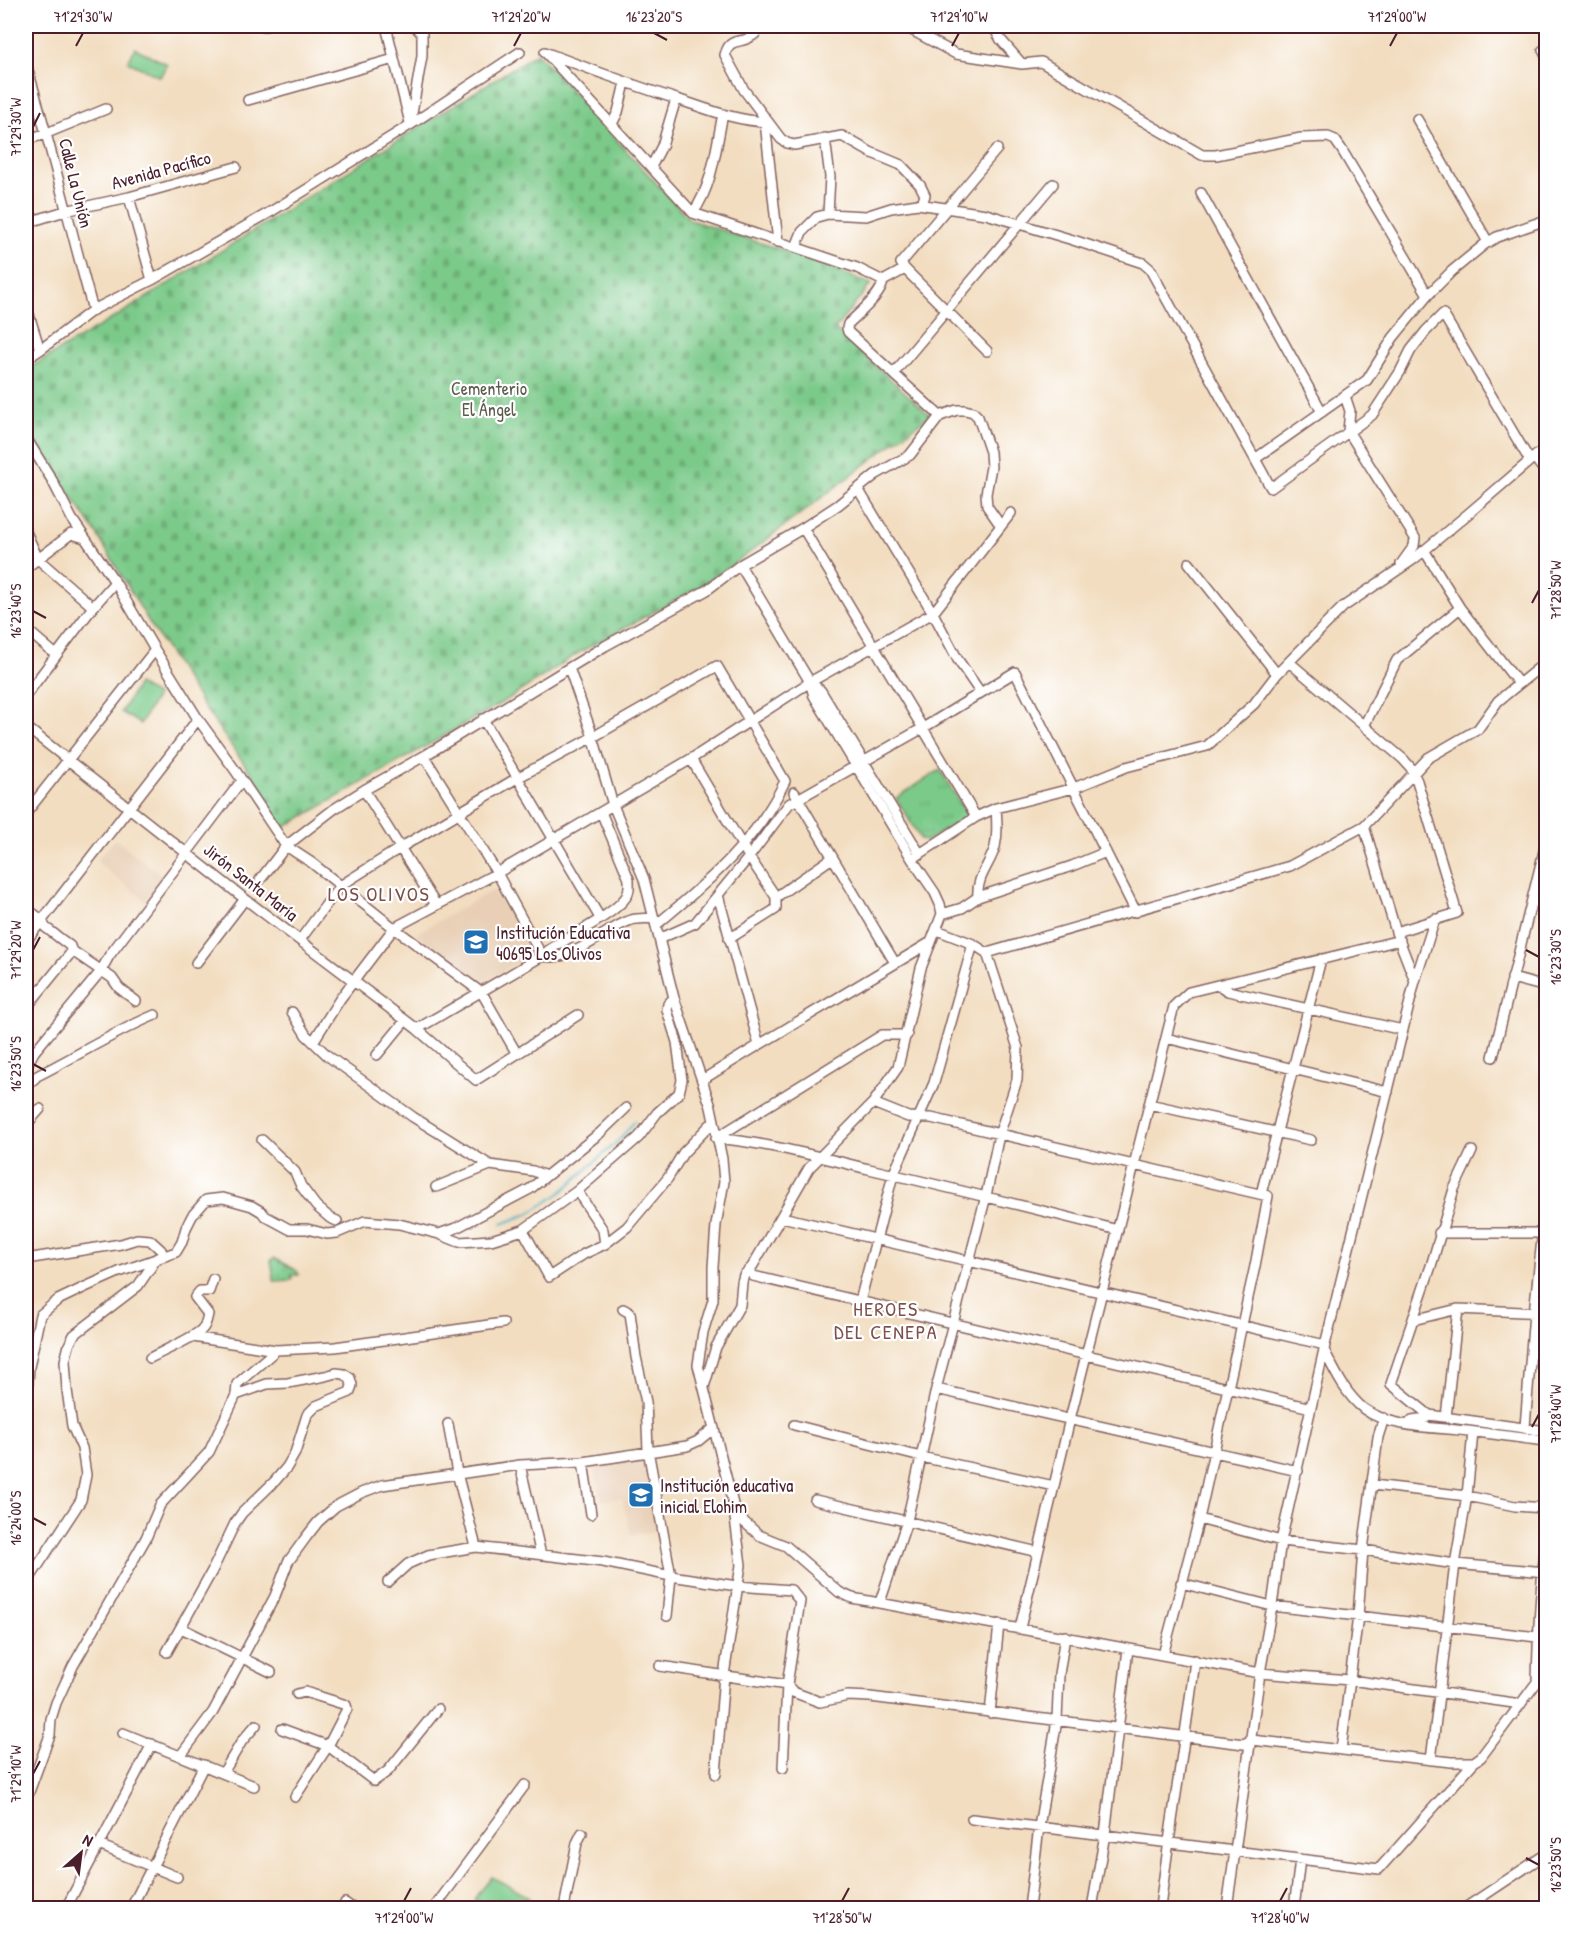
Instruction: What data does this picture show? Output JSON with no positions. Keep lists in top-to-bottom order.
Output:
{
  "streets": {
    "street": ["Avenida Pacífico", "Calle La Unión", "Jirón Santa María"]
  },
  "crossings": [
    ["Avenida Pacífico", "Calle La Unión"]
  ],
  "districts": ["LOS OLIVOS", "HEROES DEL CENEPA"],
  "parks": ["Cementerio El Ángel"],
  "places": {
    "school or university": ["Institución Educativa 40695 Los Olivos", "Institución educativa inicial Elohim"]
  },
  "north": "top right",
  "coordinates": [
    "71°29'30\"W",
    "71°29'20\"W",
    "16°23'20\"S",
    "71°29'10\"W",
    "71°29'00\"W",
    "71°28'50\"W",
    "16°23'40\"S",
    "16°23'30\"S",
    "16°23'50\"S",
    "71°28'40\"W",
    "16°24'00\"S"
  ]
}
